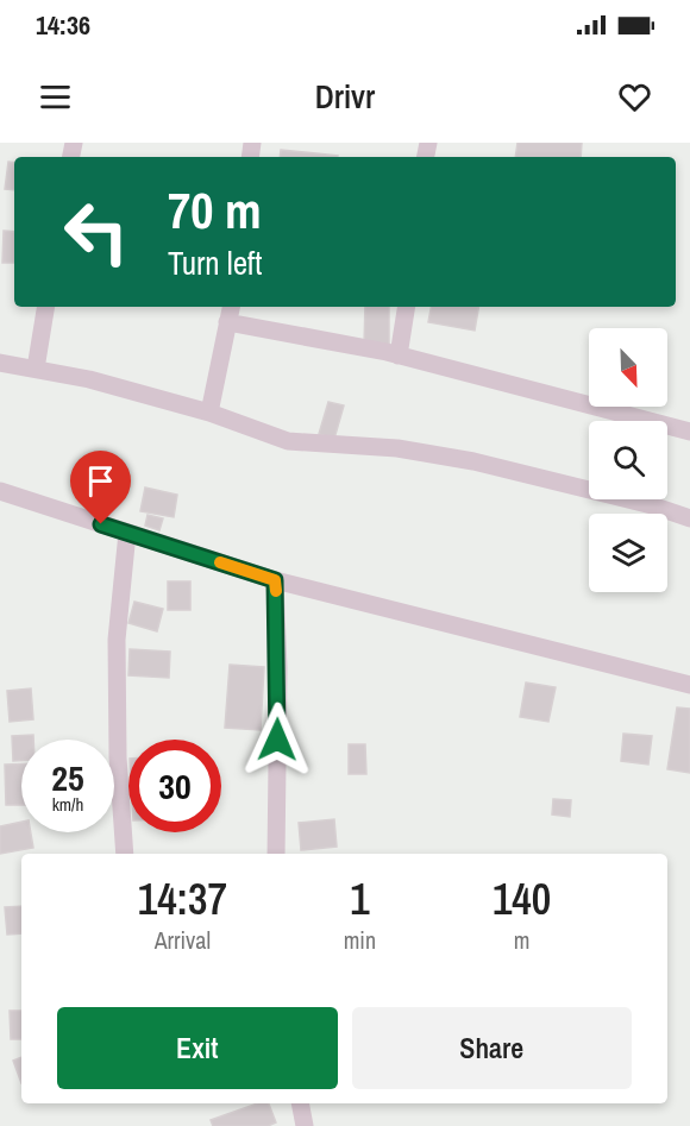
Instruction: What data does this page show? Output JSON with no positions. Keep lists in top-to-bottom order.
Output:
{
  "north": "bottom right",
  "page": {
    "status": "14:36",
    "header": "Drivr",
    "turn": ["70 m", "Turn left"],
    "speed": "25 km/h",
    "limit": "30",
    "eta": [
      "14:37",
      "Arrival",
      "1",
      "min",
      "140",
      "m"
    ],
    "buttons": ["Exit", "Share"]
  }
}
